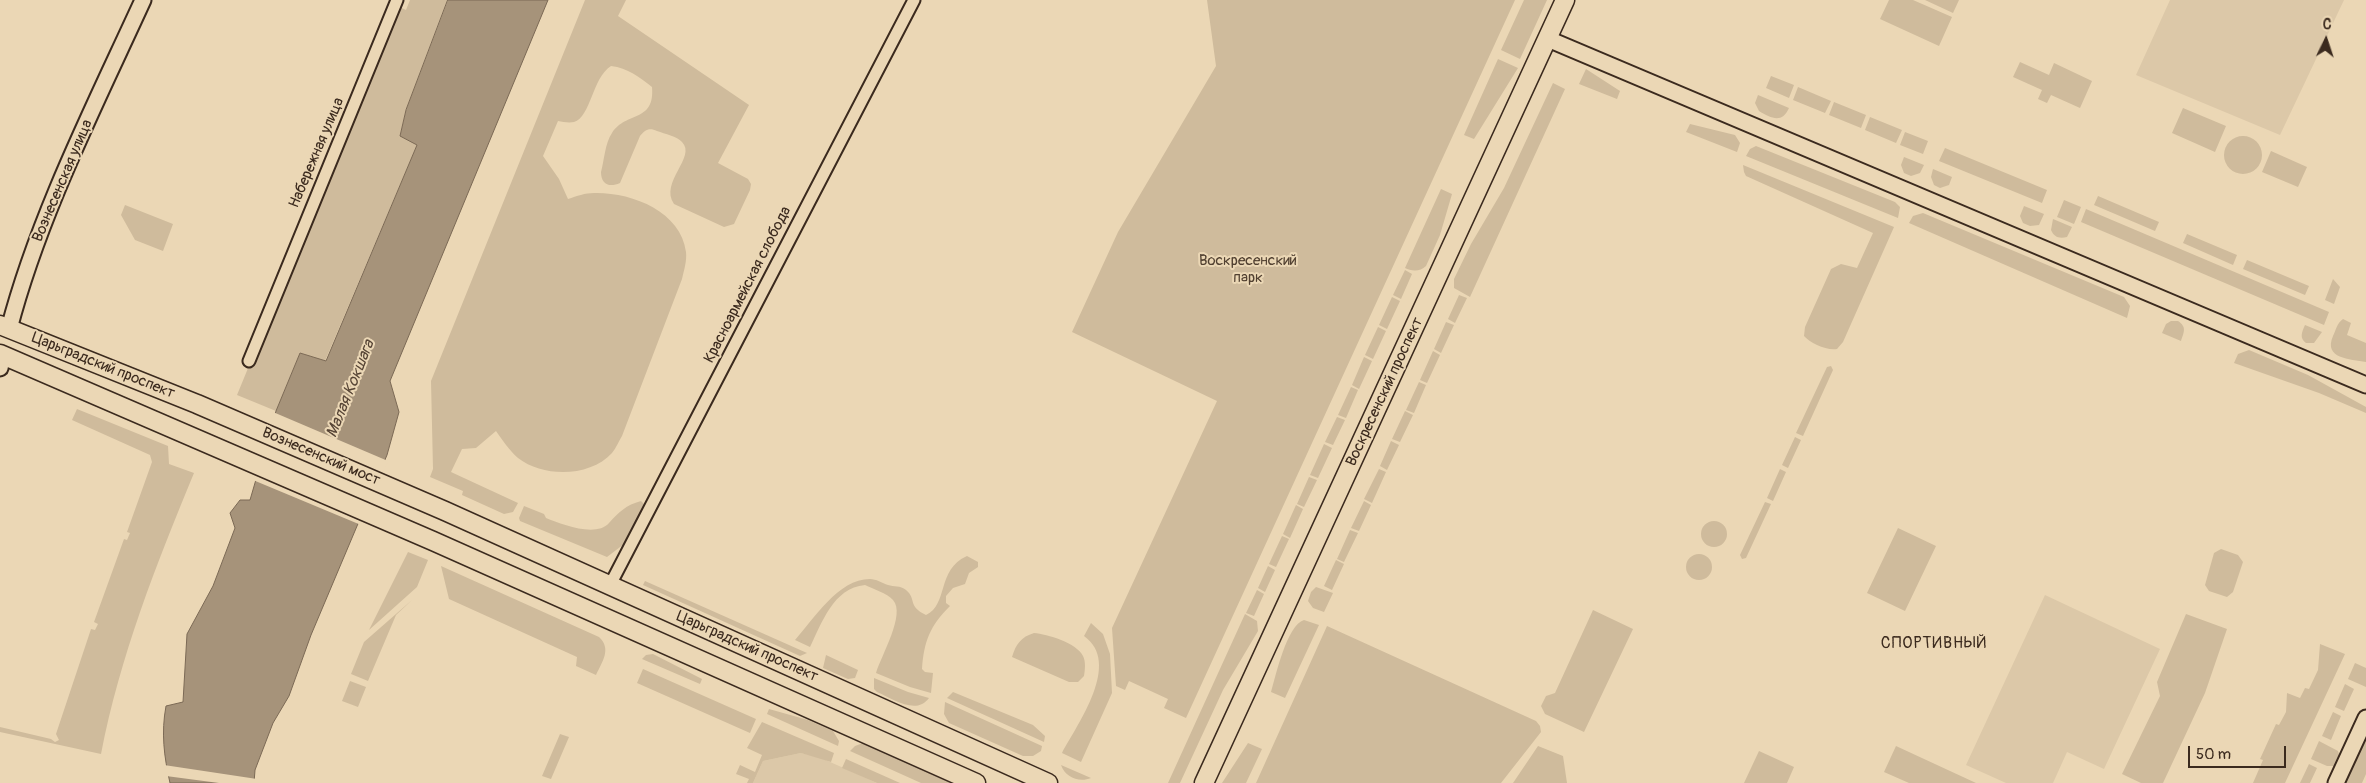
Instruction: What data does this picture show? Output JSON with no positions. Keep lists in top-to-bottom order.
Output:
{
  "streets": {
    "main road": [
      "Вознесенская улица",
      "Царьградский проспект",
      "Воскресенский проспект",
      "Вознесенский мост"
    ],
    "street": ["Набережная улица", "Красноармейская слобода"]
  },
  "crossings": [
    ["Вознесенская улица", "Царьградский проспект"],
    ["Красноармейская слобода", "Царьградский проспект"],
    ["Царьградский проспект", "Вознесенский мост"]
  ],
  "districts": ["СПОРТИВНЫЙ"],
  "water": ["Малая Кокшага"],
  "parks": ["Воскресенский парк"],
  "scale_bar": "50 m",
  "north": "top"
}
